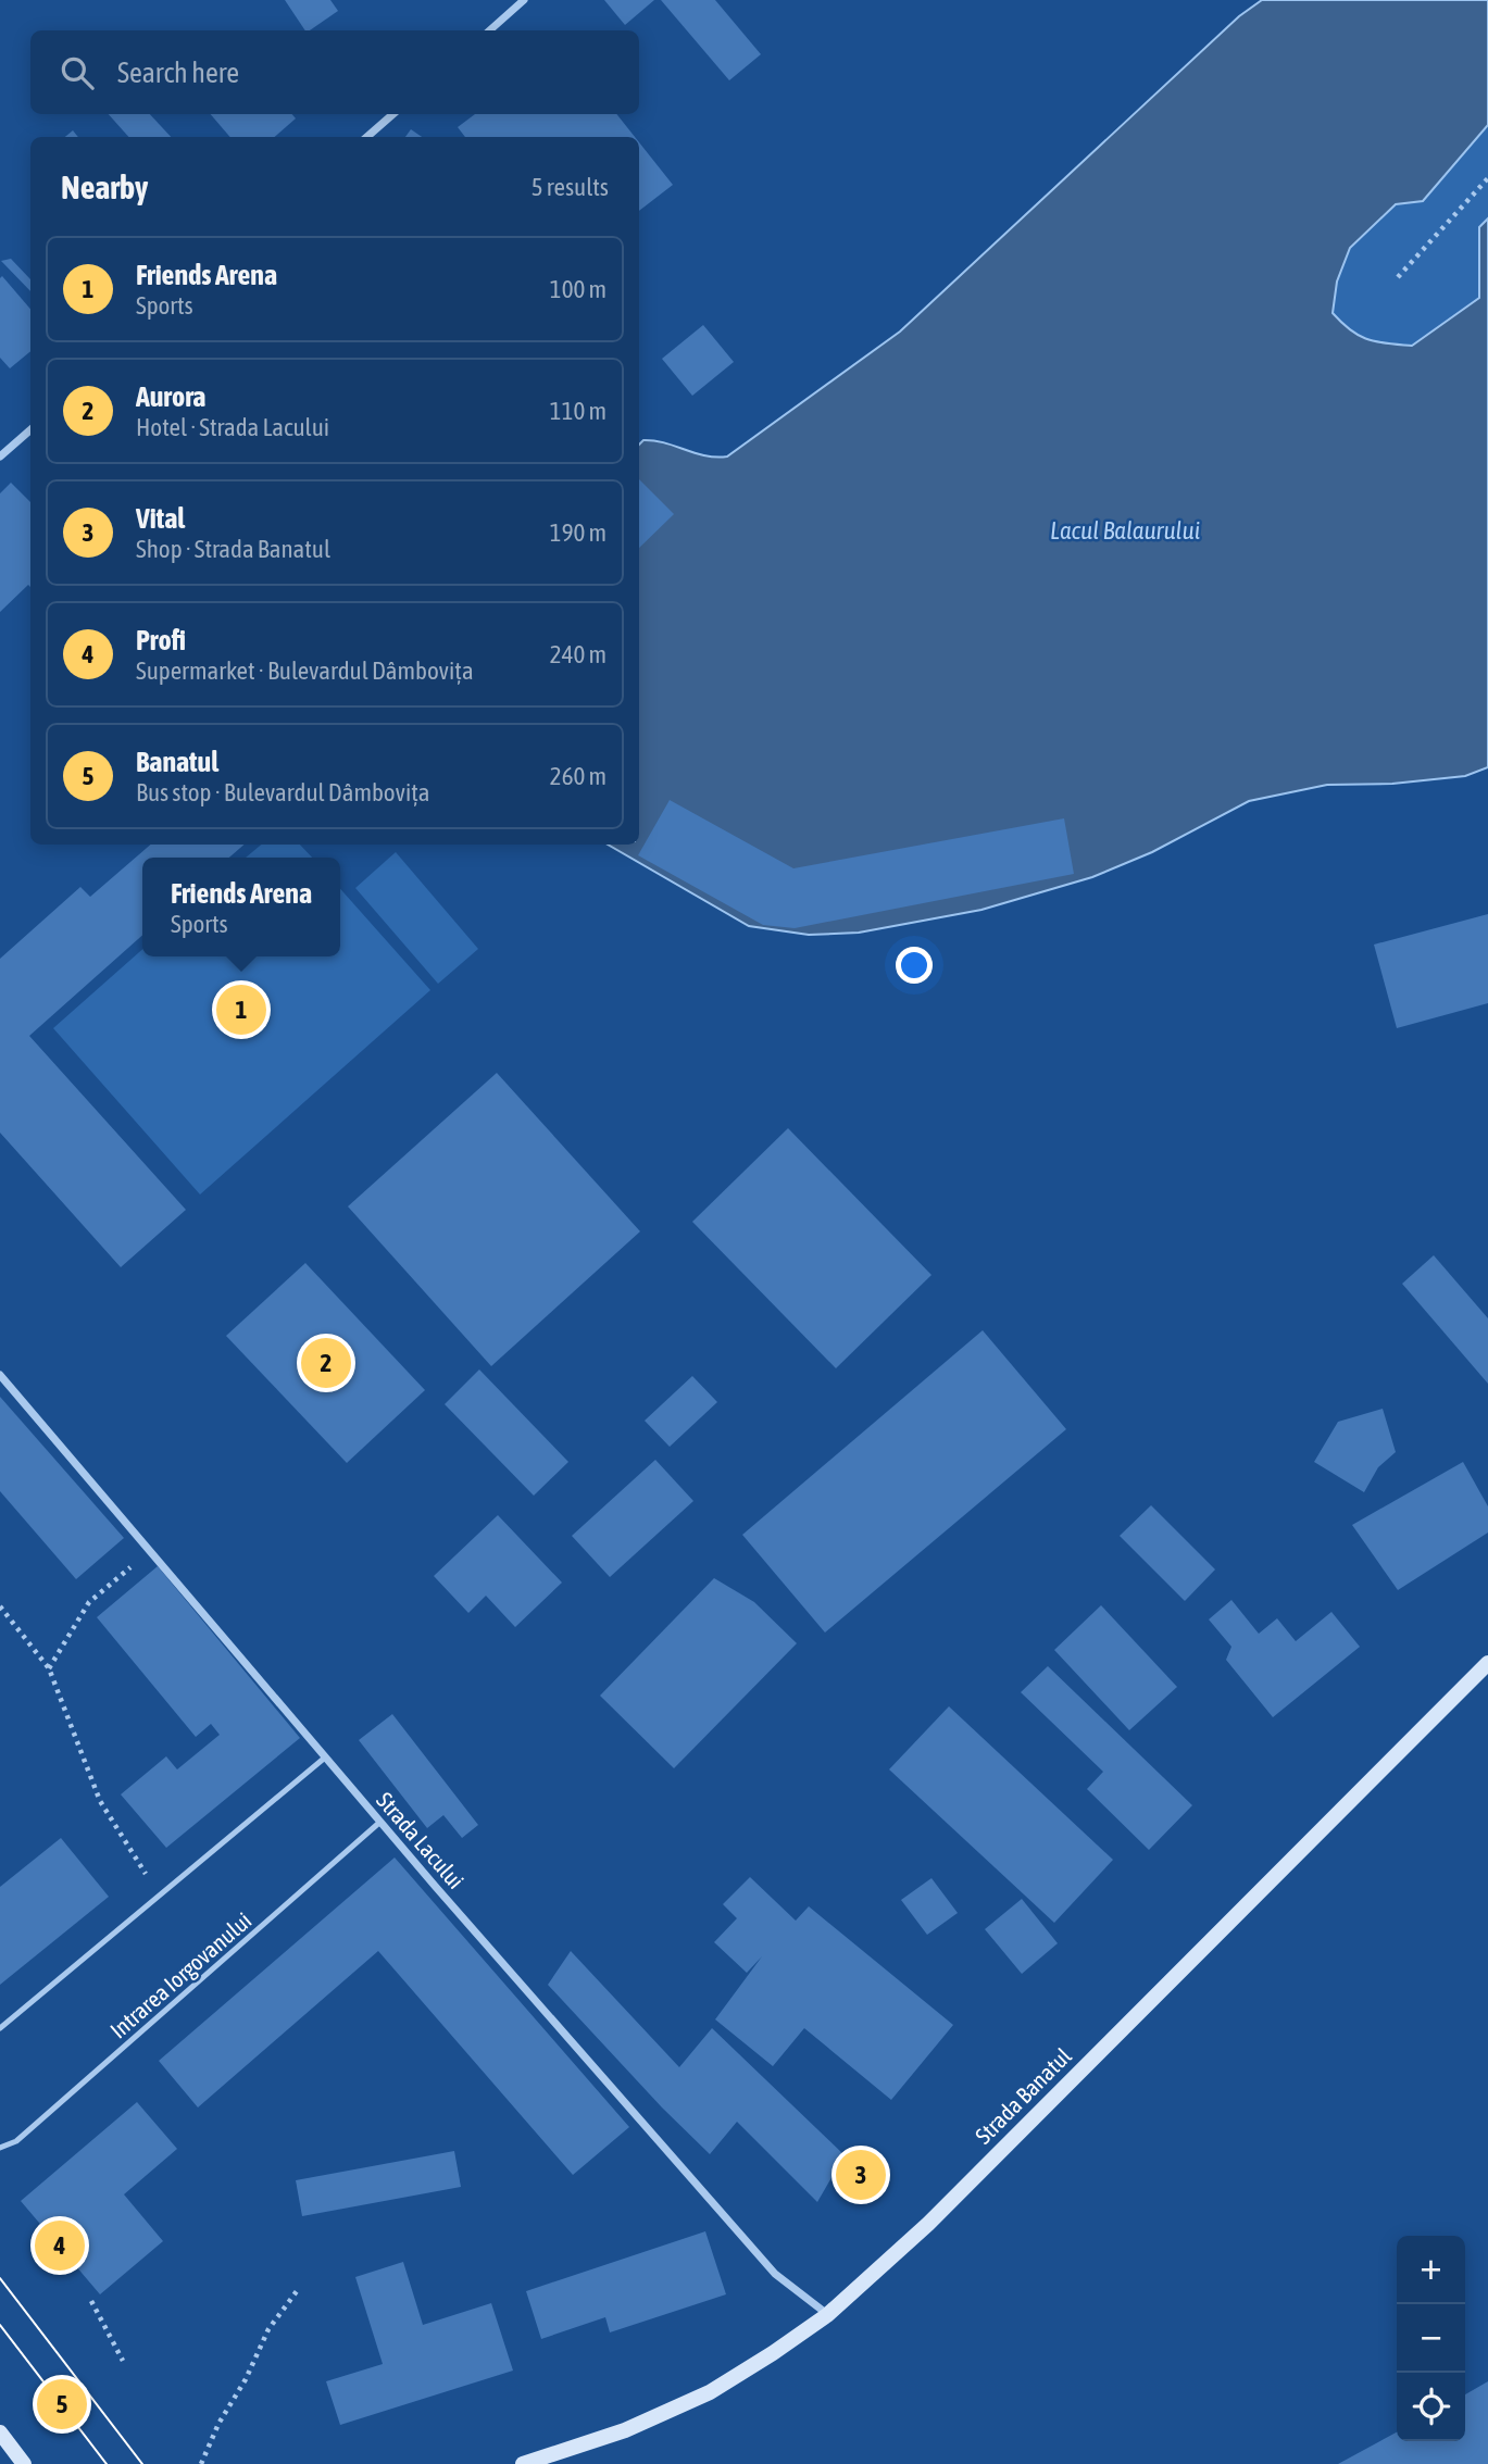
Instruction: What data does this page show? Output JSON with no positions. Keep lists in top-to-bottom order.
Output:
{
  "streets": {
    "main road": ["Strada Banatul"],
    "street": ["Strada Lacului"],
    "lane": ["Intrarea Iorgovanului"]
  },
  "crossings": [
    ["Strada Lacului", "Intrarea Iorgovanului"],
    ["Strada Lacului", "Strada Banatul"]
  ],
  "water": ["Lacul Balaurului"],
  "page": {
    "search": "Search here",
    "heading": ["Nearby", "5 results"],
    "list": [
      {
        "mark": "1",
        "name": "Friends Arena",
        "note": "Sports",
        "value": "100 m"
      },
      {
        "mark": "2",
        "name": "Aurora",
        "note": "Hotel · Strada Lacului",
        "value": "110 m"
      },
      {
        "mark": "3",
        "name": "Vital",
        "note": "Shop · Strada Banatul",
        "value": "190 m"
      },
      {
        "mark": "4",
        "name": "Profi",
        "note": "Supermarket · Bulevardul Dâmbovița",
        "value": "240 m"
      },
      {
        "mark": "5",
        "name": "Banatul",
        "note": "Bus stop · Bulevardul Dâmbovița",
        "value": "260 m"
      }
    ],
    "popup": ["Friends Arena", "Sports"],
    "pins": [
      "1",
      "2",
      "3",
      "4",
      "5"
    ],
    "map_buttons": ["+", "−"]
  }
}
